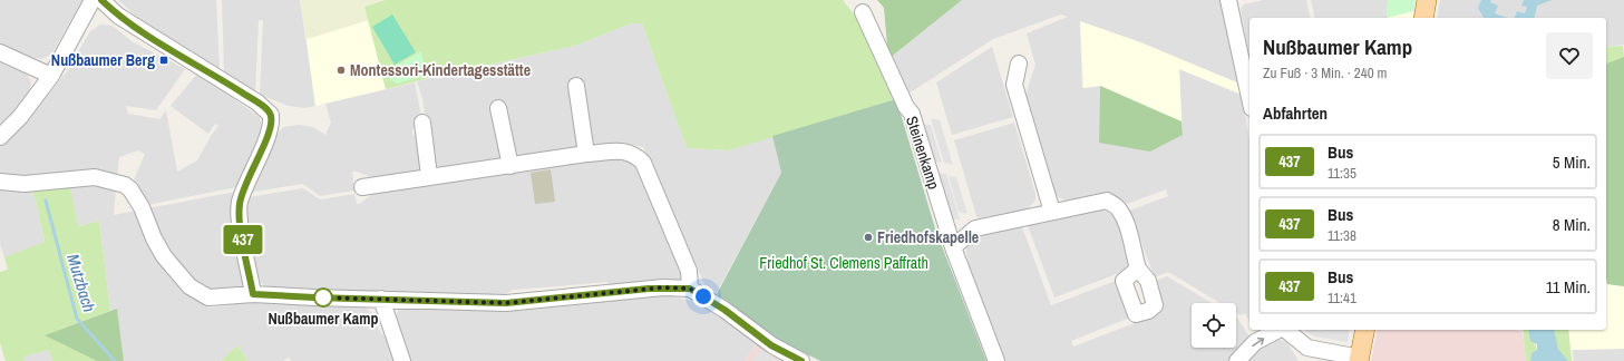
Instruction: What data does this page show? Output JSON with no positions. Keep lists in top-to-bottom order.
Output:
{
  "streets": {
    "street": ["Steinenkamp"]
  },
  "water": ["Mutzbach"],
  "parks": ["Friedhof St. Clemens Paffrath"],
  "places": {
    "transit": ["Nußbaumer Berg"],
    "other": ["Montessori-Kindertagesstätte", "Friedhofskapelle", "Nußbaumer Kamp"]
  },
  "lines": ["bus line 437"],
  "page": {
    "on_map": "437",
    "heading": [
      ["Nußbaumer Kamp", "Zu Fuß · 3 Min. · 240 m"],
      "Abfahrten"
    ],
    "list": [
      {
        "mark": "437",
        "name": "Bus",
        "note": "11:35",
        "value": "5 Min."
      },
      {
        "mark": "437",
        "name": "Bus",
        "note": "11:38",
        "value": "8 Min."
      },
      {
        "mark": "437",
        "name": "Bus",
        "note": "11:41",
        "value": "11 Min."
      }
    ]
  }
}
